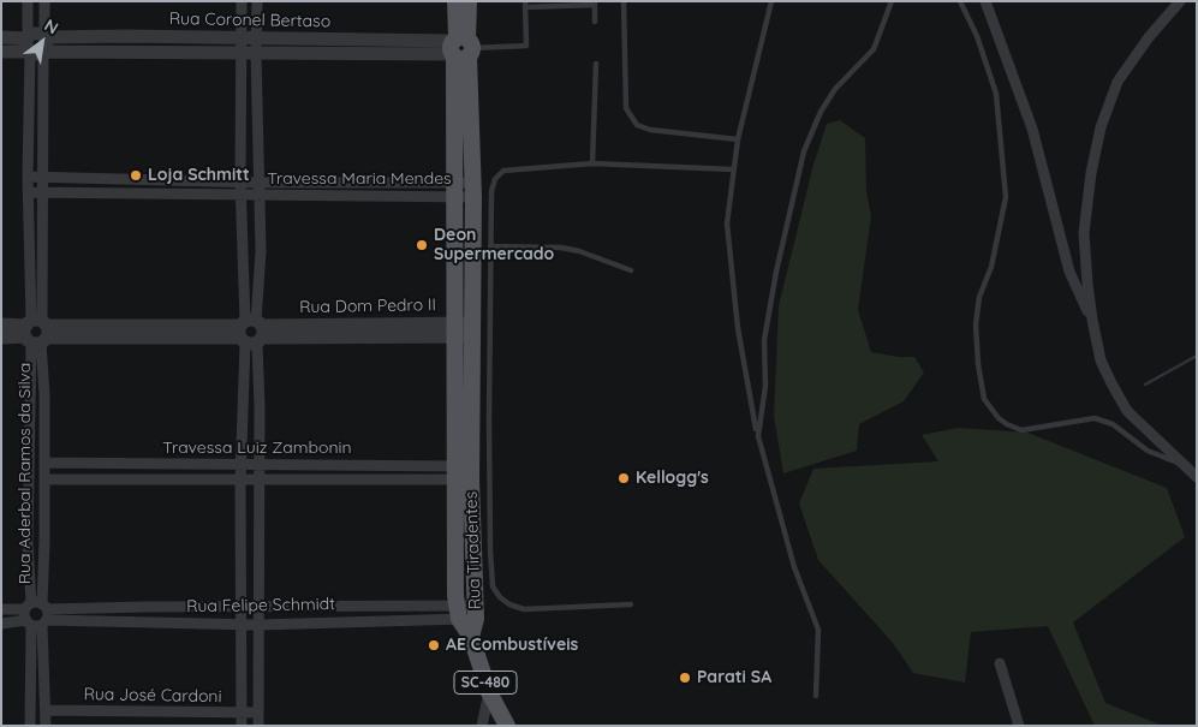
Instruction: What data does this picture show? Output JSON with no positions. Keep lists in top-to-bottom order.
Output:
{
  "streets": {
    "main road": ["Rua Tiradentes", "SC-480"],
    "street": [
      "Rua Coronel Bertaso",
      "Travessa Maria Mendes",
      "Rua Dom Pedro II",
      "Travessa Luiz Zambonin",
      "Rua Aderbal Ramos da Silva",
      "Rua Felipe Schmidt",
      "Rua José Cardoni"
    ]
  },
  "crossings": [
    ["Rua Coronel Bertaso", "Rua Aderbal Ramos da Silva"],
    ["Rua Coronel Bertaso", "Rua Tiradentes"],
    ["Travessa Maria Mendes", "Rua Aderbal Ramos da Silva"],
    ["Travessa Maria Mendes", "Rua Tiradentes"],
    ["Rua Dom Pedro II", "Rua Aderbal Ramos da Silva"],
    ["Rua Dom Pedro II", "Rua Tiradentes"],
    ["Travessa Luiz Zambonin", "Rua Aderbal Ramos da Silva"],
    ["Travessa Luiz Zambonin", "Rua Tiradentes"],
    ["Rua Aderbal Ramos da Silva", "Rua Felipe Schmidt"],
    ["Rua Aderbal Ramos da Silva", "Rua José Cardoni"],
    ["Rua Tiradentes", "Rua Felipe Schmidt"],
    ["Rua Tiradentes", "SC-480"]
  ],
  "places": [
    "Loja Schmitt",
    "Deon Supermercado",
    "Kellogg's",
    "AE Combustíveis",
    "Parati SA"
  ],
  "north": "top right"
}
